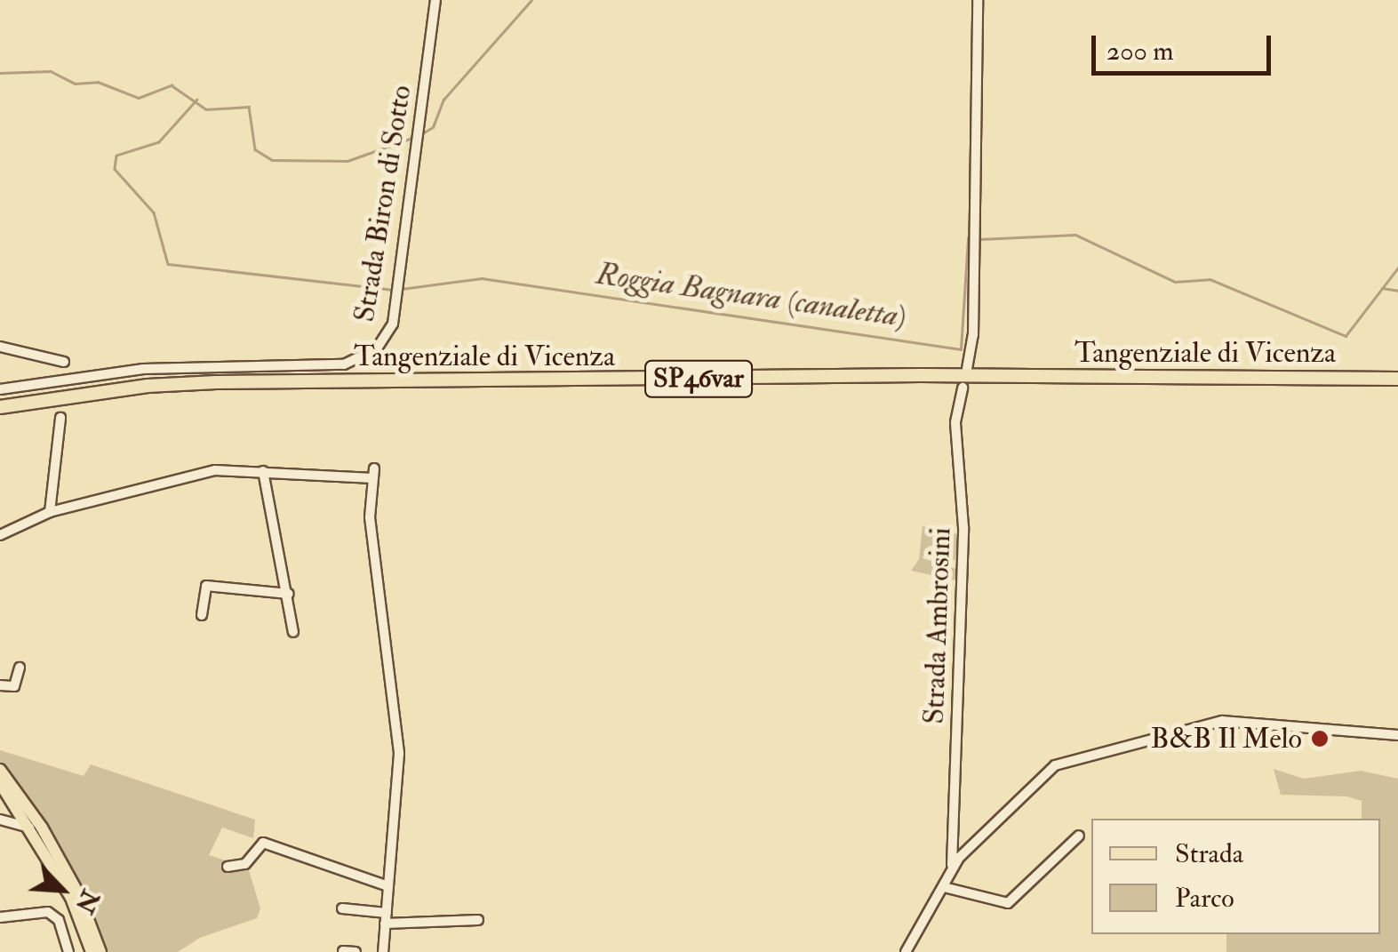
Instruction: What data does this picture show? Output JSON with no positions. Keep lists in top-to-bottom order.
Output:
{
  "streets": {
    "highway": ["Tangenziale di Vicenza", "SP46var"],
    "street": ["Strada Biron di Sotto", "Strada Ambrosini"]
  },
  "water": ["Roggia Bagnara (canaletta)"],
  "places": ["B&B Il Melo"],
  "legend": ["Strada", "Parco"],
  "scale_bar": "200 m",
  "north": "bottom right"
}
